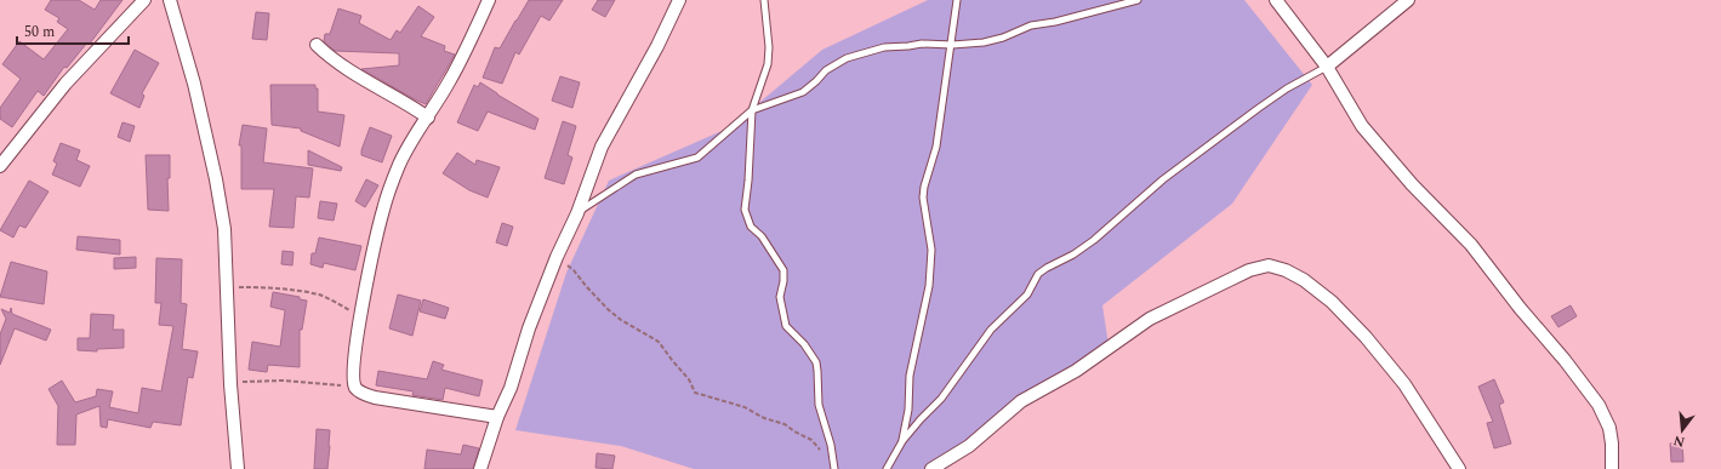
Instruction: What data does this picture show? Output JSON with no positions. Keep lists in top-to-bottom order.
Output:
{
  "scale_bar": "50 m",
  "north": "bottom"
}
